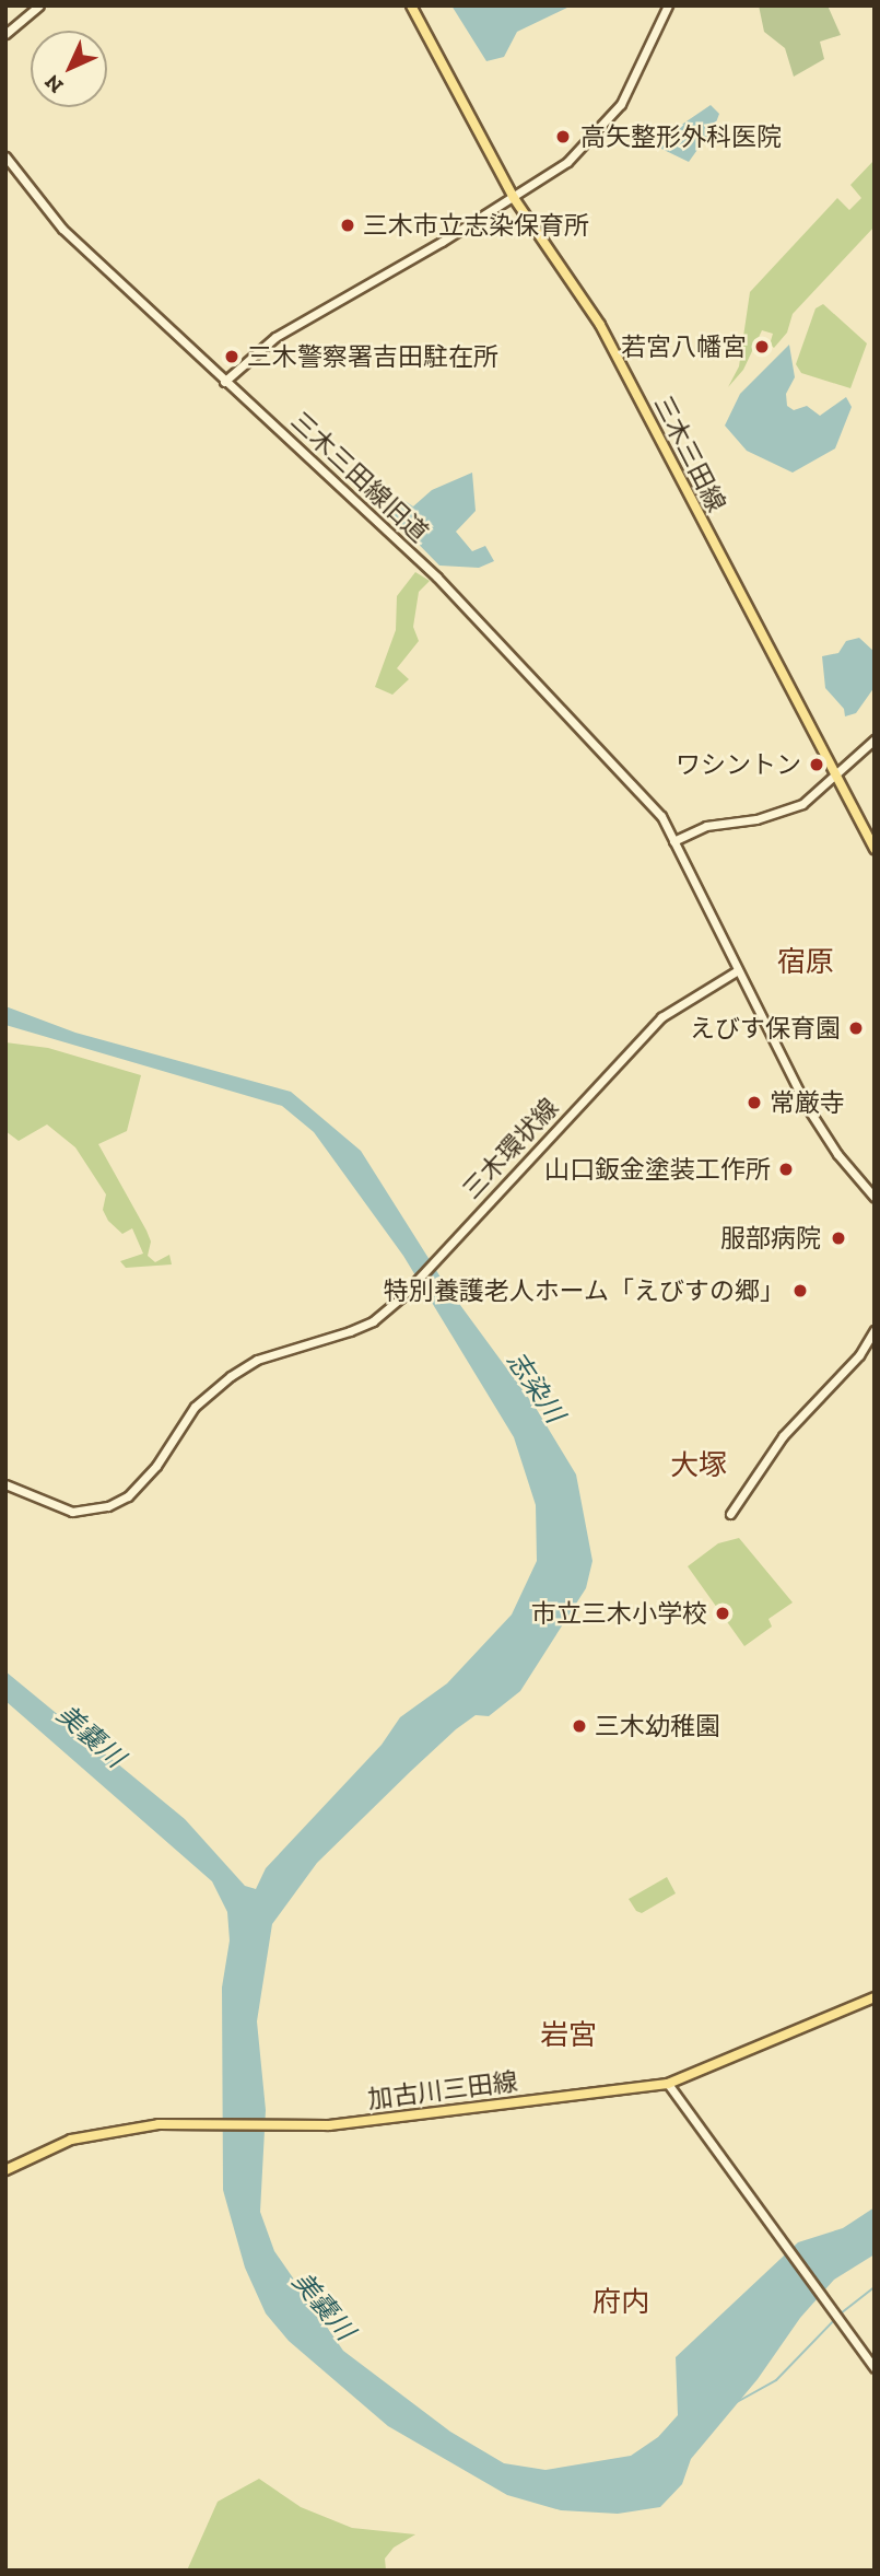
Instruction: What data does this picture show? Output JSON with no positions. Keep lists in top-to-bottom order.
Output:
{
  "streets": {
    "main road": ["三木三田線", "加古川三田線"],
    "street": ["三木三田線旧道", "三木環状線"]
  },
  "districts": [
    "宿原",
    "大塚",
    "岩宮",
    "府内"
  ],
  "water": ["志染川", "美嚢川"],
  "places": [
    "高矢整形外科医院",
    "三木市立志染保育所",
    "若宮八幡宮",
    "三木警察署吉田駐在所",
    "ワシントン",
    "えびす保育園",
    "常厳寺",
    "山口鈑金塗装工作所",
    "服部病院",
    "特別養護老人ホーム「えびすの郷」",
    "市立三木小学校",
    "三木幼稚園"
  ],
  "north": "bottom left"
}
